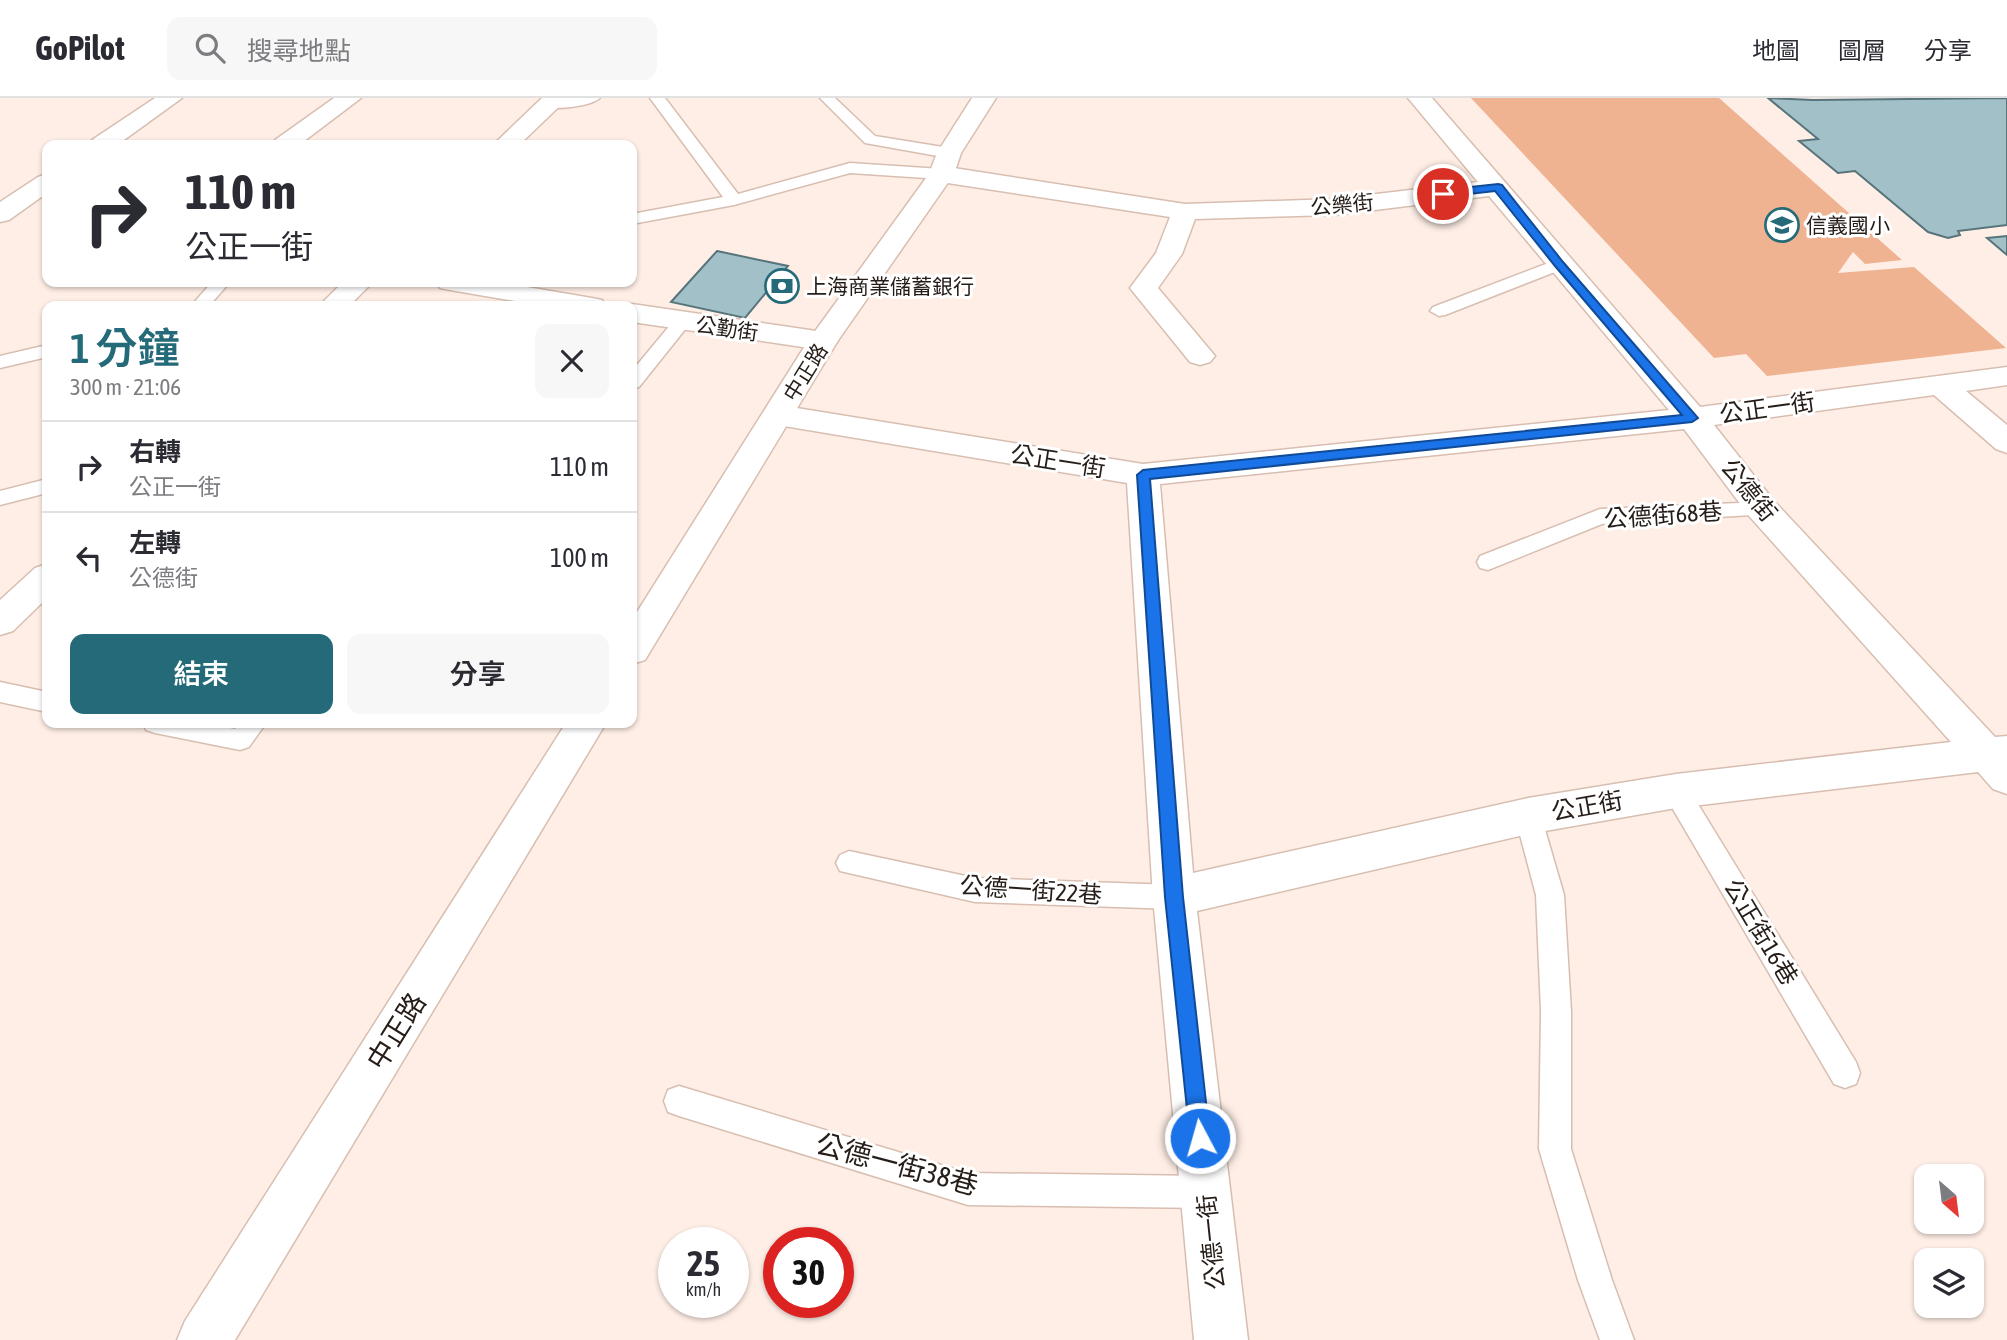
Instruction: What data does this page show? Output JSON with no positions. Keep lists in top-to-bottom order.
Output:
{
  "streets": {
    "street": [
      "公樂街",
      "公勤街",
      "中正路",
      "公正一街",
      "公德街",
      "公正街",
      "公德一街"
    ],
    "lane": [
      "公德街68巷",
      "公德一街22巷",
      "公正街16巷",
      "公德一街38巷"
    ]
  },
  "crossings": [
    ["公樂街", "中正路"],
    ["公樂街", "公德街"],
    ["公勤街", "中正路"],
    ["中正路", "公正一街"],
    ["公正一街", "公德街"],
    ["公正一街", "公德一街"],
    ["公德街", "公德街68巷"],
    ["公德街", "公正街"],
    ["公正街", "公德一街22巷"],
    ["公正街", "公正街16巷"],
    ["公正街", "公德一街"],
    ["公德一街22巷", "公德一街"],
    ["公德一街38巷", "公德一街"]
  ],
  "places": {
    "school or university": ["信義國小"],
    "bank": ["上海商業儲蓄銀行"]
  },
  "north": "bottom right",
  "page": {
    "header": "GoPilot",
    "search": "搜尋地點",
    "nav": ["地圖", "圖層", "分享"],
    "turn": ["110 m", "公正一街"],
    "heading": ["1 分鐘", "300 m · 21:06"],
    "list": [
      {
        "name": "右轉",
        "note": "公正一街",
        "value": "110 m"
      },
      {
        "name": "左轉",
        "note": "公德街",
        "value": "100 m"
      }
    ],
    "buttons": ["結束", "分享"],
    "speed": "25 km/h",
    "limit": "30"
  }
}
